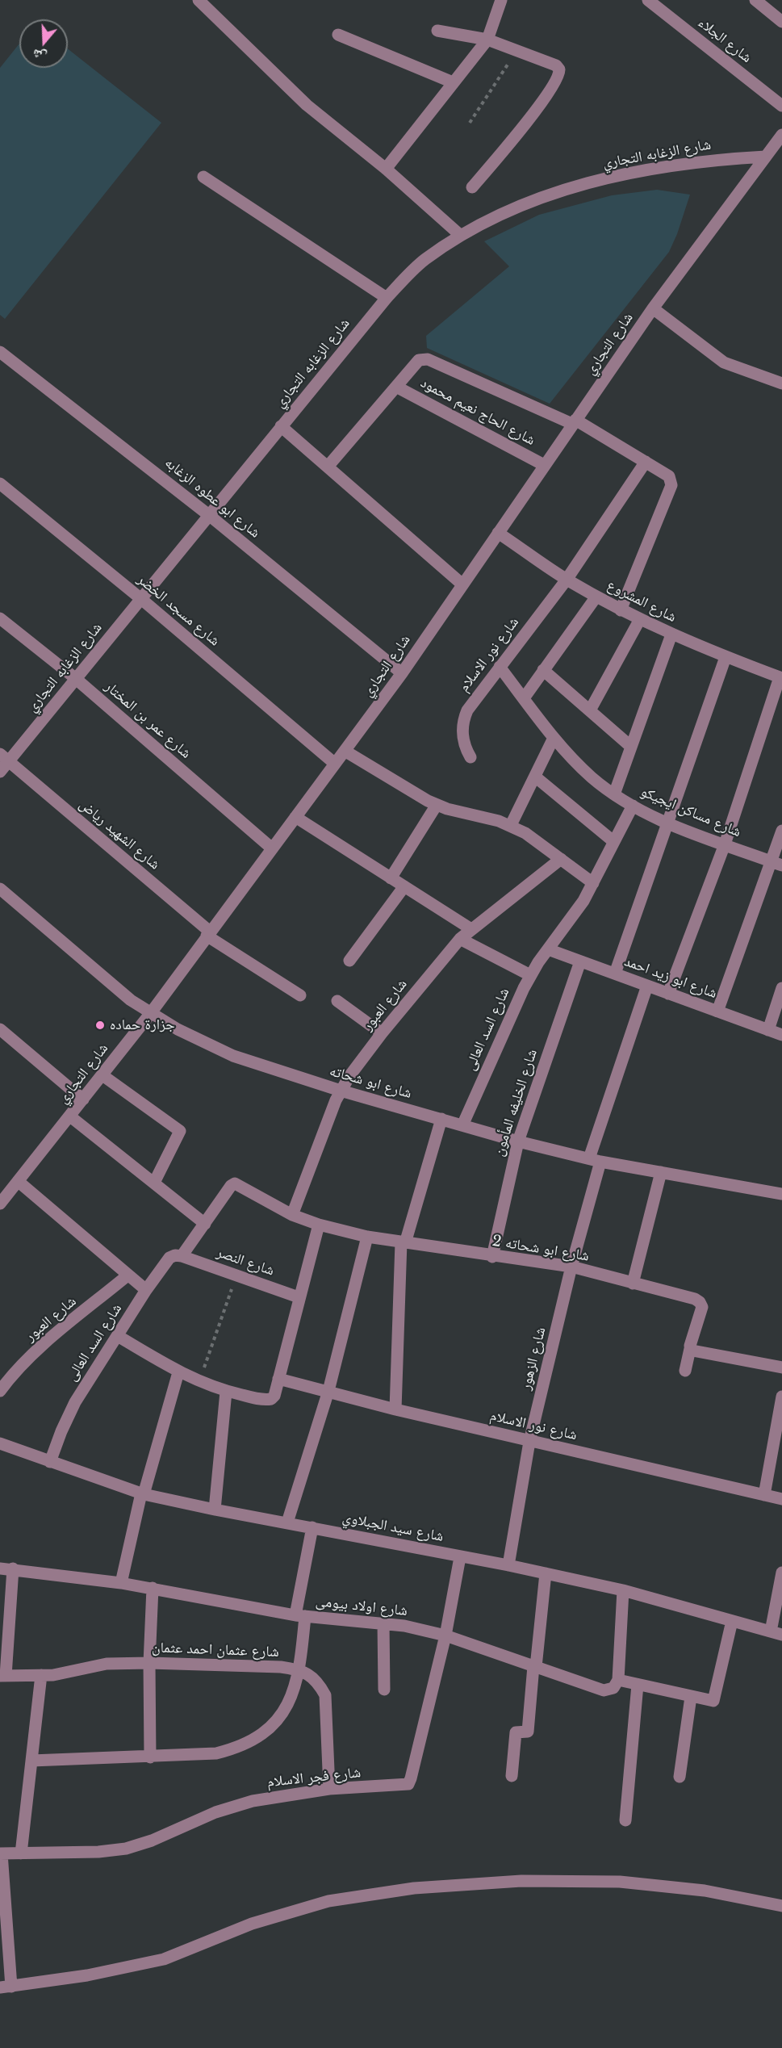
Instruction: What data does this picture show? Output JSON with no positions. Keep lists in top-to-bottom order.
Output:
{
  "streets": {
    "street": [
      "شارع الجلاء",
      "شارع الزغابه التجاري",
      "شارع التجاري",
      "شارع الحاج نعيم محمود",
      "شارع ابو عطوه الزغابه",
      "شارع المشروع",
      "شارع مسجد الخضر",
      "شارع نور الاسلام",
      "شارع عمر بن المختار",
      "شارع مساكن ايجيكو",
      "شارع الشهيد رياض",
      "شارع ابو زيد احمد",
      "شارع العبور",
      "شارع السد العالى",
      "شارع ابو شحاته",
      "شارع الخليفه المأمون",
      "شارع ابو شحاته 2",
      "شارع النصر",
      "شارع الزهور",
      "شارع سيد الجبلاوي",
      "شارع اولاد بيومى",
      "شارع عثمان احمد عثمان",
      "شارع فجر الاسلام"
    ]
  },
  "crossings": [
    ["شارع الزغابه التجاري", "شارع التجاري"],
    ["شارع الزغابه التجاري", "شارع ابو عطوه الزغابه"],
    ["شارع الزغابه التجاري", "شارع مسجد الخضر"],
    ["شارع الزغابه التجاري", "شارع عمر بن المختار"],
    ["شارع الزغابه التجاري", "شارع الشهيد رياض"],
    ["شارع التجاري", "شارع الحاج نعيم محمود"],
    ["شارع التجاري", "شارع ابو عطوه الزغابه"],
    ["شارع التجاري", "شارع المشروع"],
    ["شارع التجاري", "شارع مسجد الخضر"],
    ["شارع التجاري", "شارع عمر بن المختار"],
    ["شارع التجاري", "شارع الشهيد رياض"],
    ["شارع التجاري", "شارع ابو شحاته"],
    ["شارع المشروع", "شارع نور الاسلام"],
    ["شارع نور الاسلام", "شارع مساكن ايجيكو"],
    ["شارع نور الاسلام", "شارع الزهور"],
    ["شارع ابو زيد احمد", "شارع السد العالى"],
    ["شارع ابو زيد احمد", "شارع الخليفه المأمون"],
    ["شارع ابو زيد احمد", "شارع الزهور"],
    ["شارع العبور", "شارع ابو شحاته"],
    ["شارع العبور", "شارع ابو شحاته 2"],
    ["شارع السد العالى", "شارع ابو شحاته"],
    ["شارع السد العالى", "شارع النصر"],
    ["شارع السد العالى", "شارع سيد الجبلاوي"],
    ["شارع ابو شحاته", "شارع الخليفه المأمون"],
    ["شارع ابو شحاته", "شارع الزهور"],
    ["شارع الخليفه المأمون", "شارع ابو شحاته 2"],
    ["شارع ابو شحاته 2", "شارع الزهور"],
    ["شارع الزهور", "شارع سيد الجبلاوي"],
    ["شارع سيد الجبلاوي", "شارع فجر الاسلام"],
    ["شارع اولاد بيومى", "شارع فجر الاسلام"]
  ],
  "places": ["جزارة حماده"],
  "north": "bottom"
}
